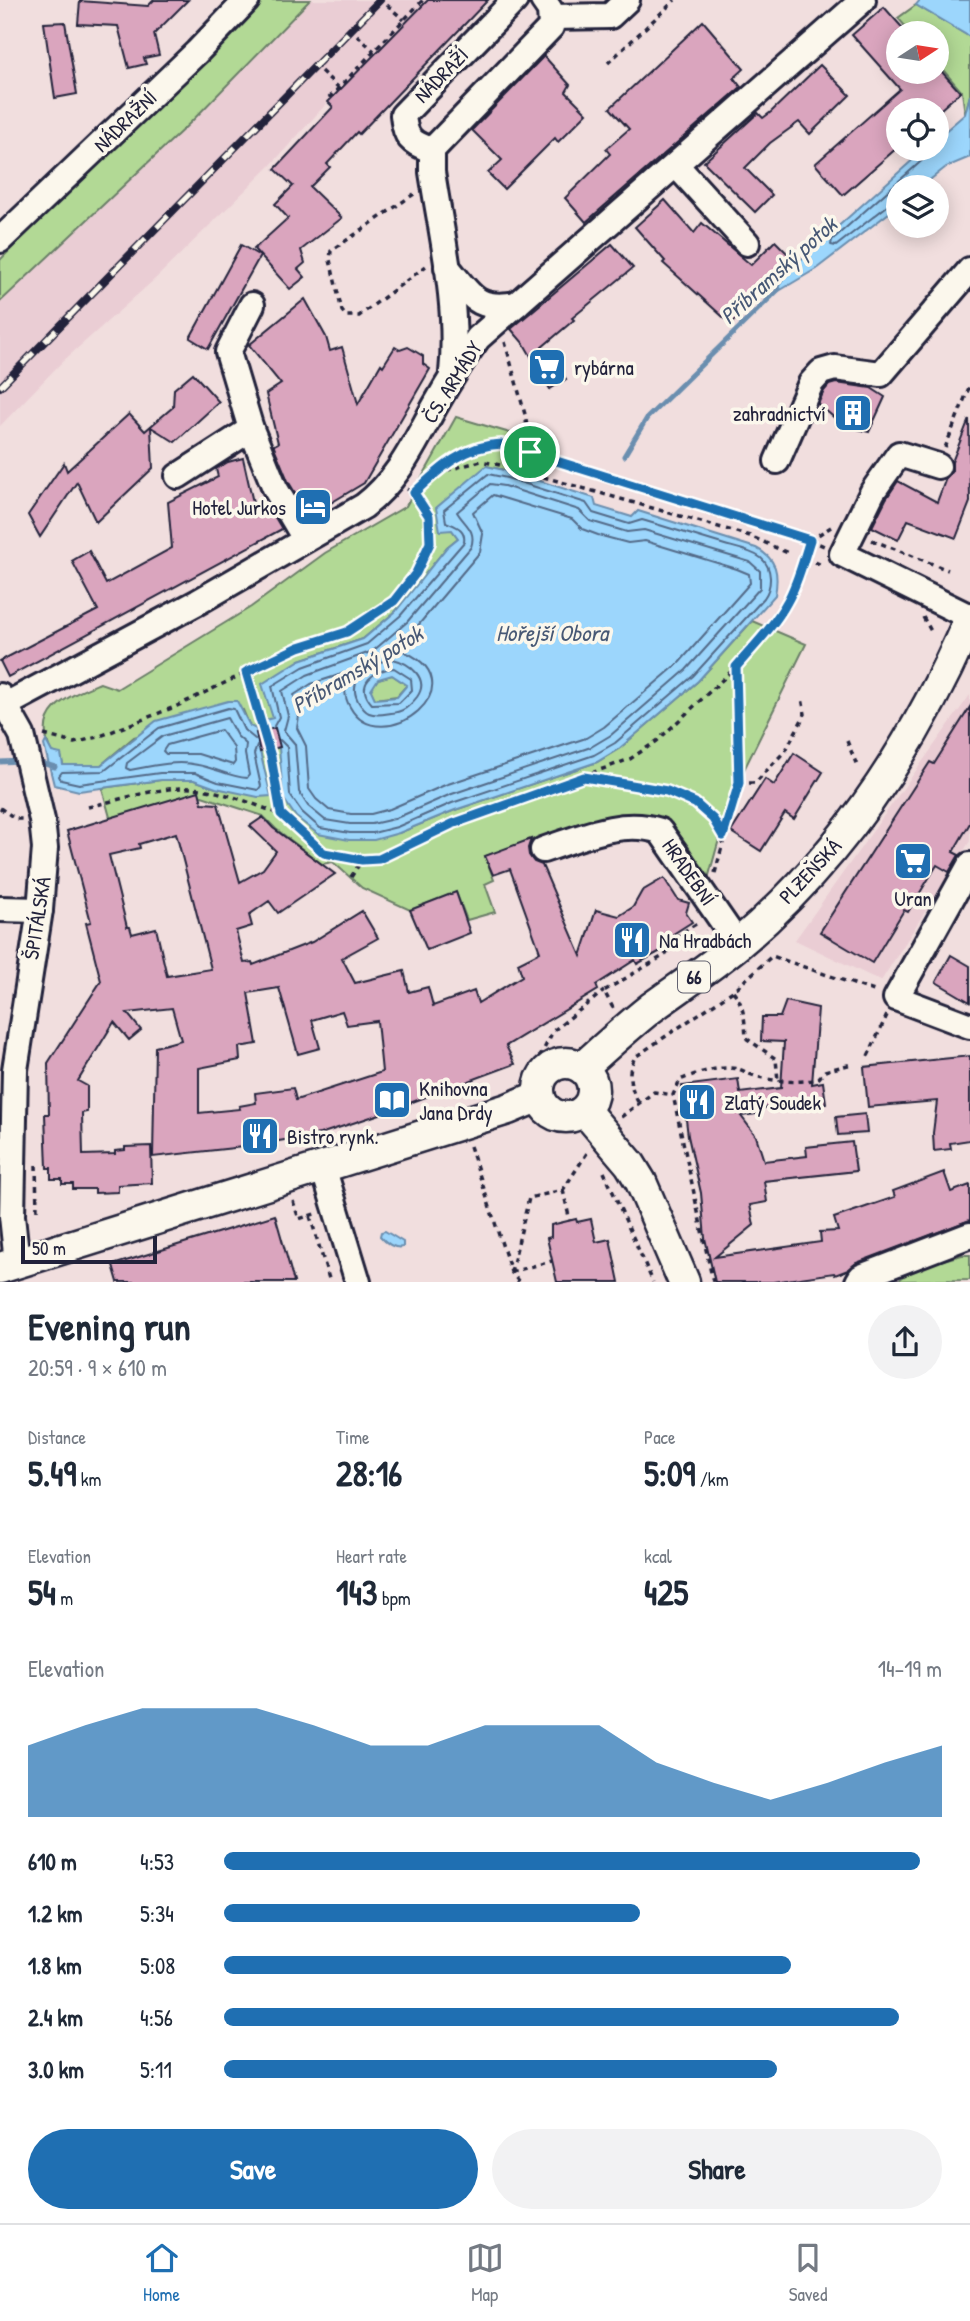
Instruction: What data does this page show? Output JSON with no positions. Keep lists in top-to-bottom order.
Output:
{
  "streets": {
    "main road": ["PLZEŇSKÁ", "66"],
    "street": [
      "NÁDRAŽÍ",
      "NÁDRAŽNÍ",
      "ČS. ARMÁDY",
      "HRADEBNÍ",
      "ŠPITÁLSKÁ"
    ]
  },
  "crossings": [
    ["ČS. ARMÁDY", "ŠPITÁLSKÁ"],
    ["PLZEŇSKÁ", "HRADEBNÍ"]
  ],
  "water": ["Příbramský potok", "Hořejší Obora"],
  "places": {
    "supermarket": ["rybárna", "Uran"],
    "building": ["zahradnictví"],
    "hotel": ["Hotel Jurkos"],
    "restaurant": ["Na Hradbách", "Zlatý Soudek", "Bistro rynk."],
    "library": ["Knihovna Jana Drdy"]
  },
  "scale_bar": "50 m",
  "north": "right",
  "page": {
    "scale": "50 m",
    "heading": ["Evening run", "20:59 · 9 × 610 m"],
    "stats": [
      ["Distance", "5.49 km"],
      ["Time", "28:16"],
      ["Pace", "5:09 /km"],
      ["Elevation", "54 m"],
      ["Heart rate", "143 bpm"],
      ["kcal", "425"]
    ],
    "chart": ["Elevation", "14–19 m"],
    "list": [
      {
        "name": "610 m",
        "note": "4:53"
      },
      {
        "name": "1.2 km",
        "note": "5:34"
      },
      {
        "name": "1.8 km",
        "note": "5:08"
      },
      {
        "name": "2.4 km",
        "note": "4:56"
      },
      {
        "name": "3.0 km",
        "note": "5:11"
      }
    ],
    "buttons": ["Save", "Share"],
    "tabs": ["Home", "Map", "Saved"]
  }
}
